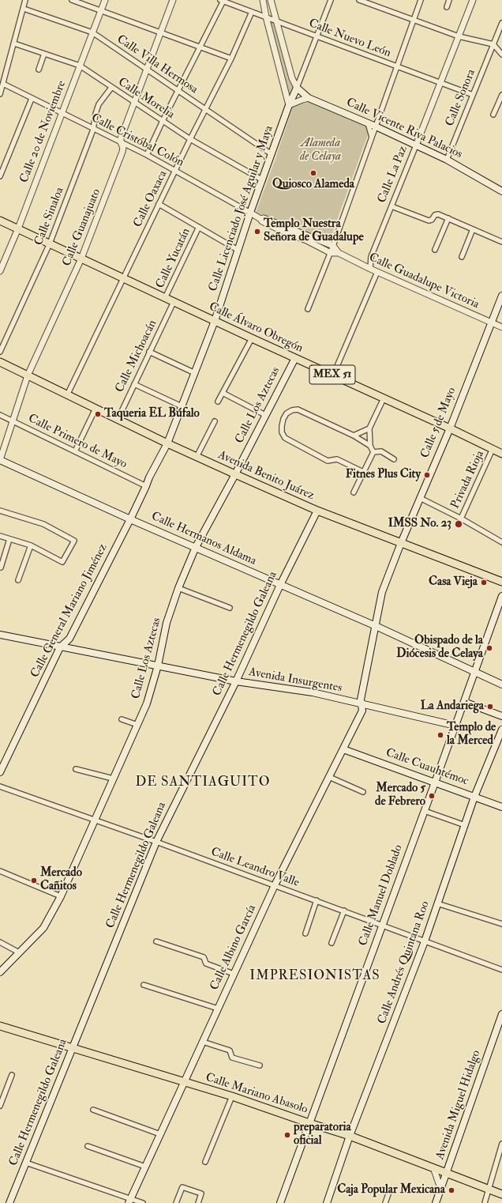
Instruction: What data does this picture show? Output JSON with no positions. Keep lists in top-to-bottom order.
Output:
{
  "streets": {
    "main road": [
      "Calle Vicente Riva Palacios",
      "Calle Licenciado José Aguilar y Maya",
      "Calle Álvaro Obregón",
      "MEX 51",
      "Calle Los Aztecas",
      "Calle 5 de Mayo",
      "Avenida Benito Juárez",
      "Calle Hermanos Aldama",
      "Calle General Mariano Jiménez",
      "Calle Hermenegildo Galeana",
      "Avenida Insurgentes",
      "Calle Cuauhtémoc",
      "Calle Manuel Doblado",
      "Calle Albino García",
      "Calle Andrés Quintana Roo",
      "Calle Mariano Abasolo",
      "Avenida Miguel Hidalgo"
    ],
    "street": [
      "Calle Nuevo León",
      "Calle Villa Hermosa",
      "Calle Sonora",
      "Calle Morelia",
      "Calle 20 de Noviembre",
      "Calle Cristóbal Colón",
      "Calle La Paz",
      "Calle Oaxaca",
      "Calle Sinaloa",
      "Calle Guanajuato",
      "Calle Yucatán",
      "Calle Guadalupe Victoria",
      "Calle Michoacán",
      "Calle Primero de Mayo",
      "Privada Rioja",
      "Calle Leandro Valle"
    ]
  },
  "crossings": [
    ["Calle Nuevo León", "Calle Sonora"],
    ["Calle Nuevo León", "Calle La Paz"],
    ["Calle Nuevo León", "Calle Oaxaca"],
    ["Calle Villa Hermosa", "Calle 20 de Noviembre"],
    ["Calle Villa Hermosa", "Calle Oaxaca"],
    ["Calle Villa Hermosa", "Calle Licenciado José Aguilar y Maya"],
    ["Calle Villa Hermosa", "Calle Guanajuato"],
    ["Calle Sonora", "Calle Vicente Riva Palacios"],
    ["Calle Morelia", "Calle 20 de Noviembre"],
    ["Calle Morelia", "Calle Oaxaca"],
    ["Calle Morelia", "Calle Licenciado José Aguilar y Maya"],
    ["Calle Morelia", "Calle Sinaloa"],
    ["Calle Morelia", "Calle Guanajuato"],
    ["Calle Vicente Riva Palacios", "Calle La Paz"],
    ["Calle Vicente Riva Palacios", "Calle Licenciado José Aguilar y Maya"],
    ["Calle 20 de Noviembre", "Calle Cristóbal Colón"],
    ["Calle 20 de Noviembre", "Calle Álvaro Obregón"],
    ["Calle Cristóbal Colón", "Calle Oaxaca"],
    ["Calle Cristóbal Colón", "Calle Licenciado José Aguilar y Maya"],
    ["Calle Cristóbal Colón", "Calle Sinaloa"],
    ["Calle Cristóbal Colón", "Calle Guanajuato"],
    ["Calle Cristóbal Colón", "Calle Guadalupe Victoria"],
    ["Calle La Paz", "Calle Guadalupe Victoria"],
    ["Calle Oaxaca", "Calle Álvaro Obregón"],
    ["Calle Oaxaca", "Avenida Benito Juárez"],
    ["Calle Licenciado José Aguilar y Maya", "Calle Álvaro Obregón"],
    ["Calle Licenciado José Aguilar y Maya", "Avenida Benito Juárez"],
    ["Calle Licenciado José Aguilar y Maya", "Calle General Mariano Jiménez"],
    ["Calle Sinaloa", "Calle Álvaro Obregón"],
    ["Calle Guanajuato", "Calle Álvaro Obregón"],
    ["Calle Guanajuato", "Calle Primero de Mayo"],
    ["Calle Guanajuato", "Avenida Benito Juárez"],
    ["Calle Guanajuato", "Calle Hermanos Aldama"],
    ["Calle Yucatán", "Calle Álvaro Obregón"],
    ["Calle Guadalupe Victoria", "Calle 5 de Mayo"],
    ["Calle Álvaro Obregón", "Calle Michoacán"],
    ["Calle Álvaro Obregón", "Calle Los Aztecas"],
    ["Calle Álvaro Obregón", "Calle 5 de Mayo"],
    ["Calle Álvaro Obregón", "Privada Rioja"],
    ["Calle Michoacán", "Avenida Benito Juárez"],
    ["Calle Los Aztecas", "Avenida Benito Juárez"],
    ["Calle Los Aztecas", "Calle Hermanos Aldama"],
    ["Calle Los Aztecas", "Avenida Insurgentes"],
    ["Calle Los Aztecas", "Calle Leandro Valle"],
    ["Calle 5 de Mayo", "Avenida Benito Juárez"],
    ["Calle 5 de Mayo", "Calle Hermanos Aldama"],
    ["Calle 5 de Mayo", "Avenida Insurgentes"],
    ["Calle 5 de Mayo", "Calle Albino García"],
    ["Calle Primero de Mayo", "Calle General Mariano Jiménez"],
    ["Avenida Benito Juárez", "Calle General Mariano Jiménez"],
    ["Avenida Benito Juárez", "Calle Hermenegildo Galeana"],
    ["Calle Hermanos Aldama", "Calle General Mariano Jiménez"],
    ["Calle Hermanos Aldama", "Calle Hermenegildo Galeana"],
    ["Calle Hermanos Aldama", "Calle Manuel Doblado"],
    ["Calle General Mariano Jiménez", "Avenida Insurgentes"],
    ["Calle Hermenegildo Galeana", "Avenida Insurgentes"],
    ["Calle Hermenegildo Galeana", "Calle Leandro Valle"],
    ["Calle Hermenegildo Galeana", "Calle Mariano Abasolo"],
    ["Avenida Insurgentes", "Calle Manuel Doblado"],
    ["Avenida Insurgentes", "Calle Albino García"],
    ["Calle Cuauhtémoc", "Calle Manuel Doblado"],
    ["Calle Cuauhtémoc", "Calle Albino García"],
    ["Calle Cuauhtémoc", "Calle Andrés Quintana Roo"],
    ["Calle Leandro Valle", "Calle Manuel Doblado"],
    ["Calle Leandro Valle", "Calle Albino García"],
    ["Calle Leandro Valle", "Calle Andrés Quintana Roo"],
    ["Calle Manuel Doblado", "Calle Mariano Abasolo"],
    ["Calle Albino García", "Calle Mariano Abasolo"],
    ["Calle Andrés Quintana Roo", "Calle Mariano Abasolo"],
    ["Calle Mariano Abasolo", "Avenida Miguel Hidalgo"]
  ],
  "districts": ["DE SANTIAGUITO", "IMPRESIONISTAS"],
  "parks": ["Alameda de Celaya"],
  "places": [
    "Quiosco Alameda",
    "Templo Nuestra Señora de Guadalupe",
    "Taqueria EL Búfalo",
    "Fitnes Plus City",
    "IMSS No. 23",
    "Casa Vieja",
    "Obispado de la Diócesis de Celaya",
    "La Andariega",
    "Templo de la Merced",
    "Mercado 5 de Febrero",
    "Mercado Cañitos",
    "preparatoria oficial",
    "Caja Popular Mexicana"
  ]
}
